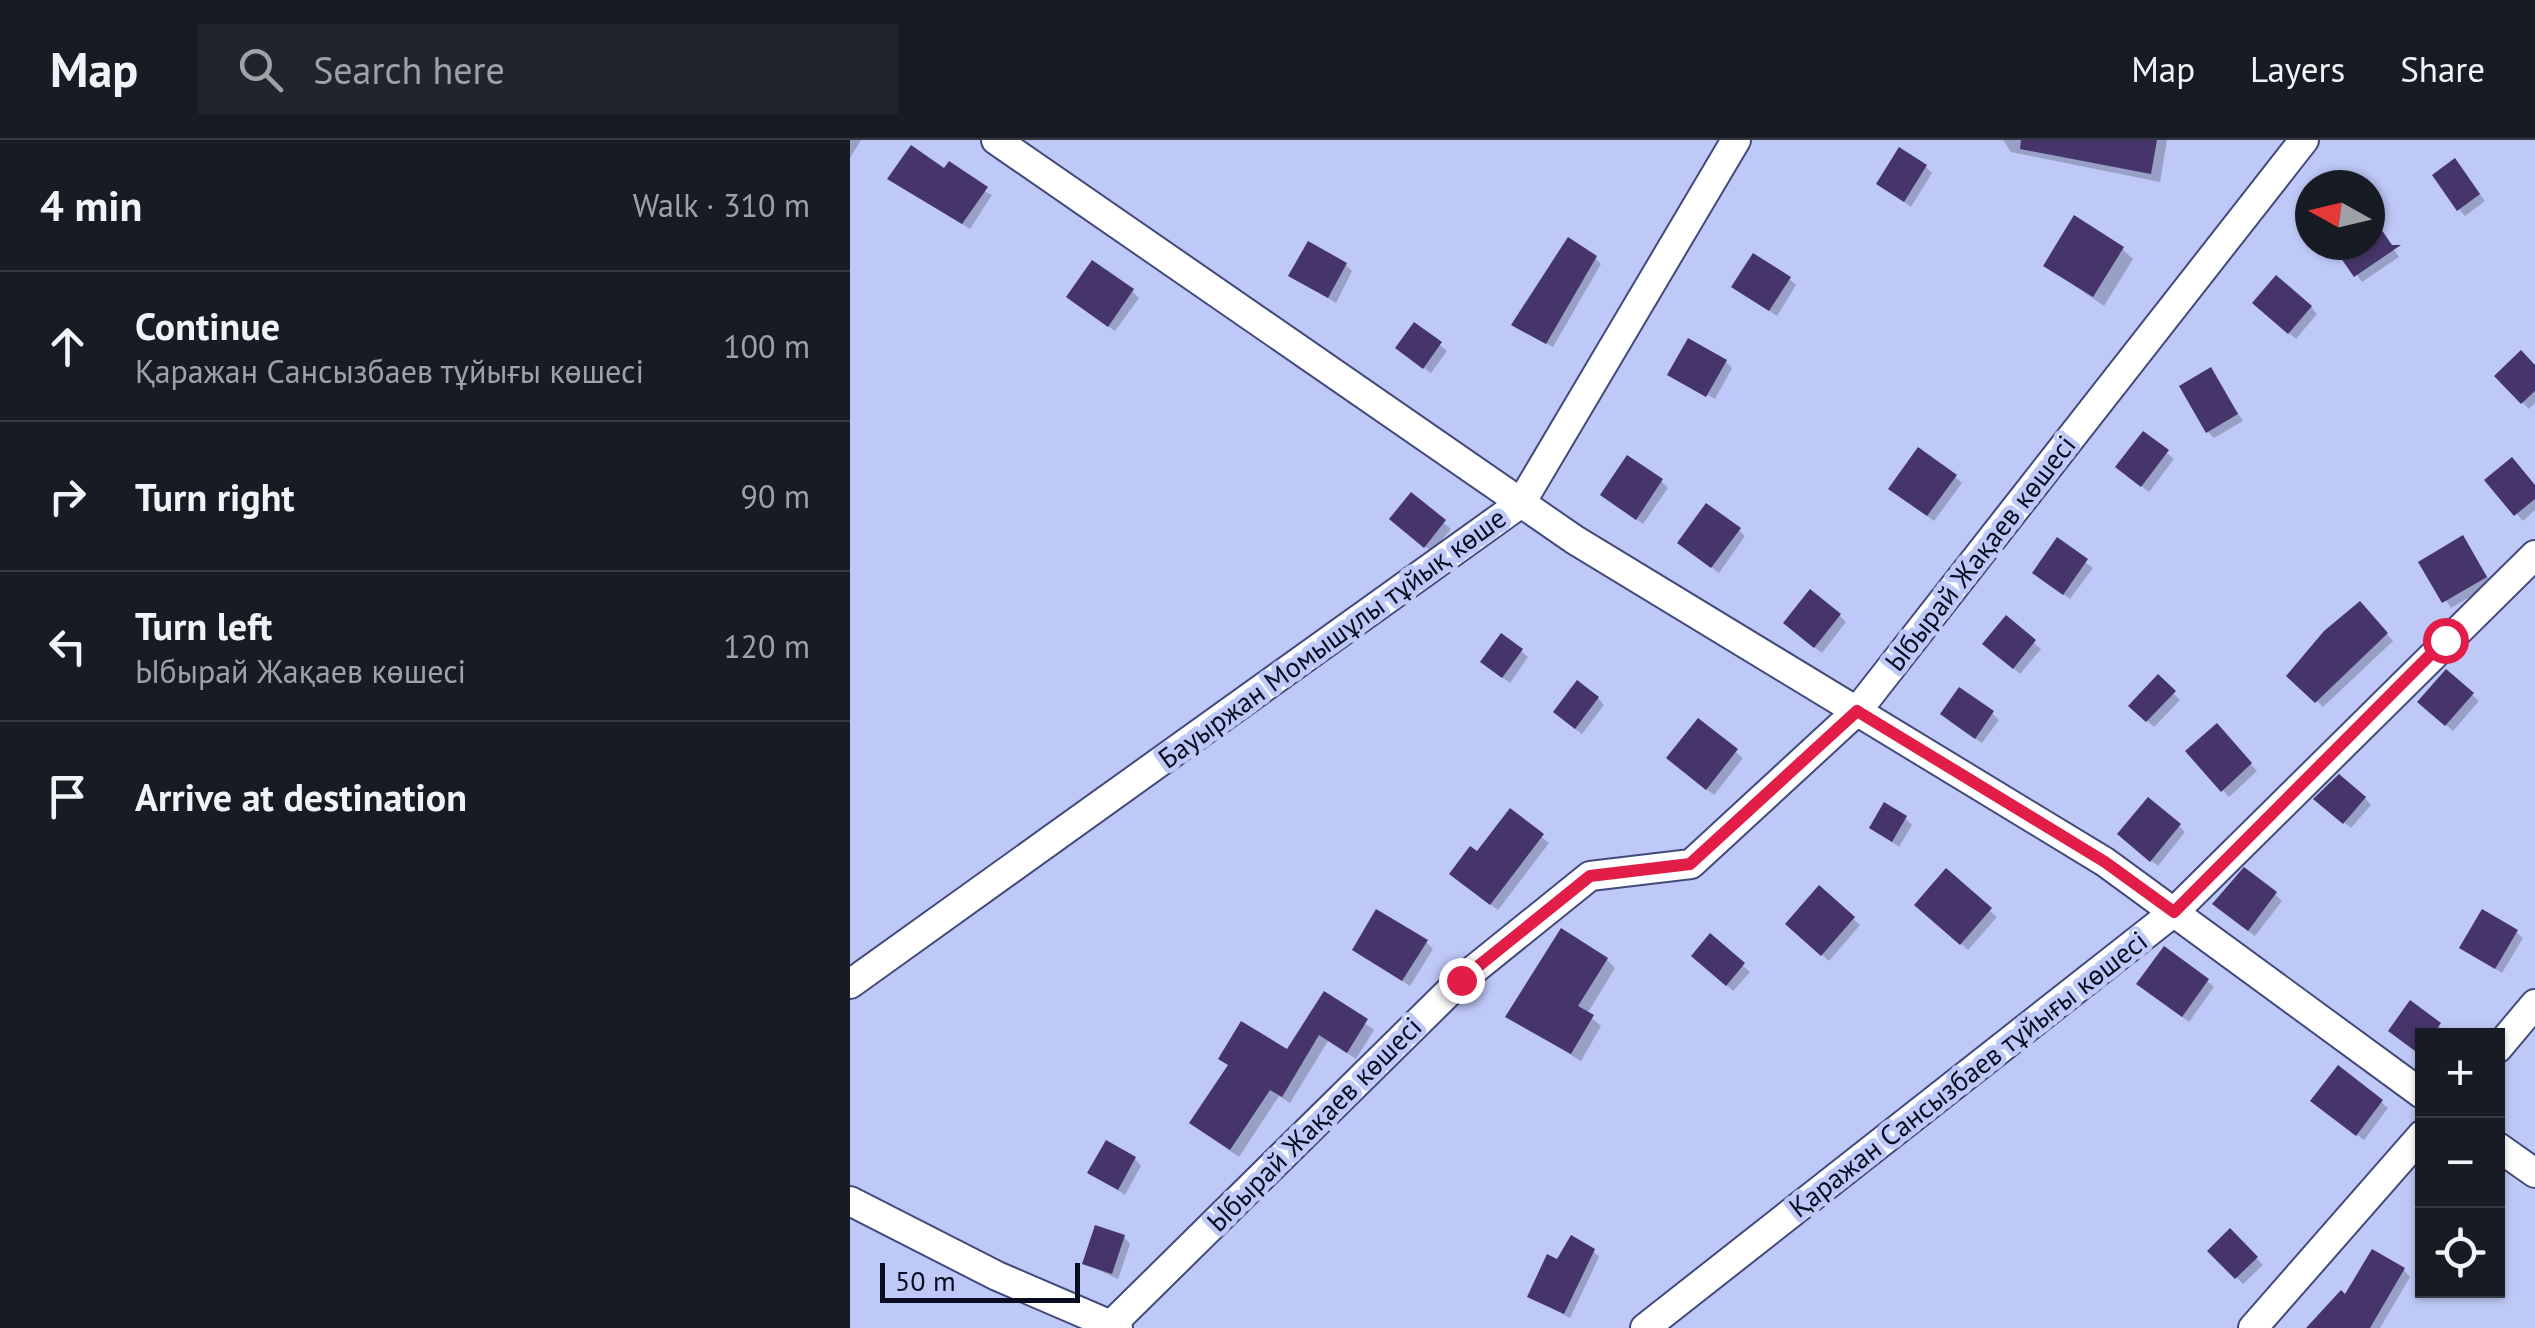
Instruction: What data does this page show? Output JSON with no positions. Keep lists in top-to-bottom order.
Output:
{
  "streets": {
    "street": ["Ыбырай Жақаев көшесі", "Бауыржан Момышұлы тұйық көше", "Қаражан Сансызбаев тұйығы көшесі"]
  },
  "scale_bar": "50 m",
  "north": "left",
  "page": {
    "header": "Map",
    "search": "Search here",
    "nav": ["Map", "Layers", "Share"],
    "heading": ["4 min", "Walk · 310 m"],
    "list": [
      ["Continue", "Қаражан Сансызбаев тұйығы көшесі", "100 m"],
      ["Turn right", "90 m"],
      ["Turn left", "Ыбырай Жақаев көшесі", "120 m"],
      "Arrive at destination"
    ],
    "map_buttons": ["+", "−"],
    "scale": "50 m"
  }
}
